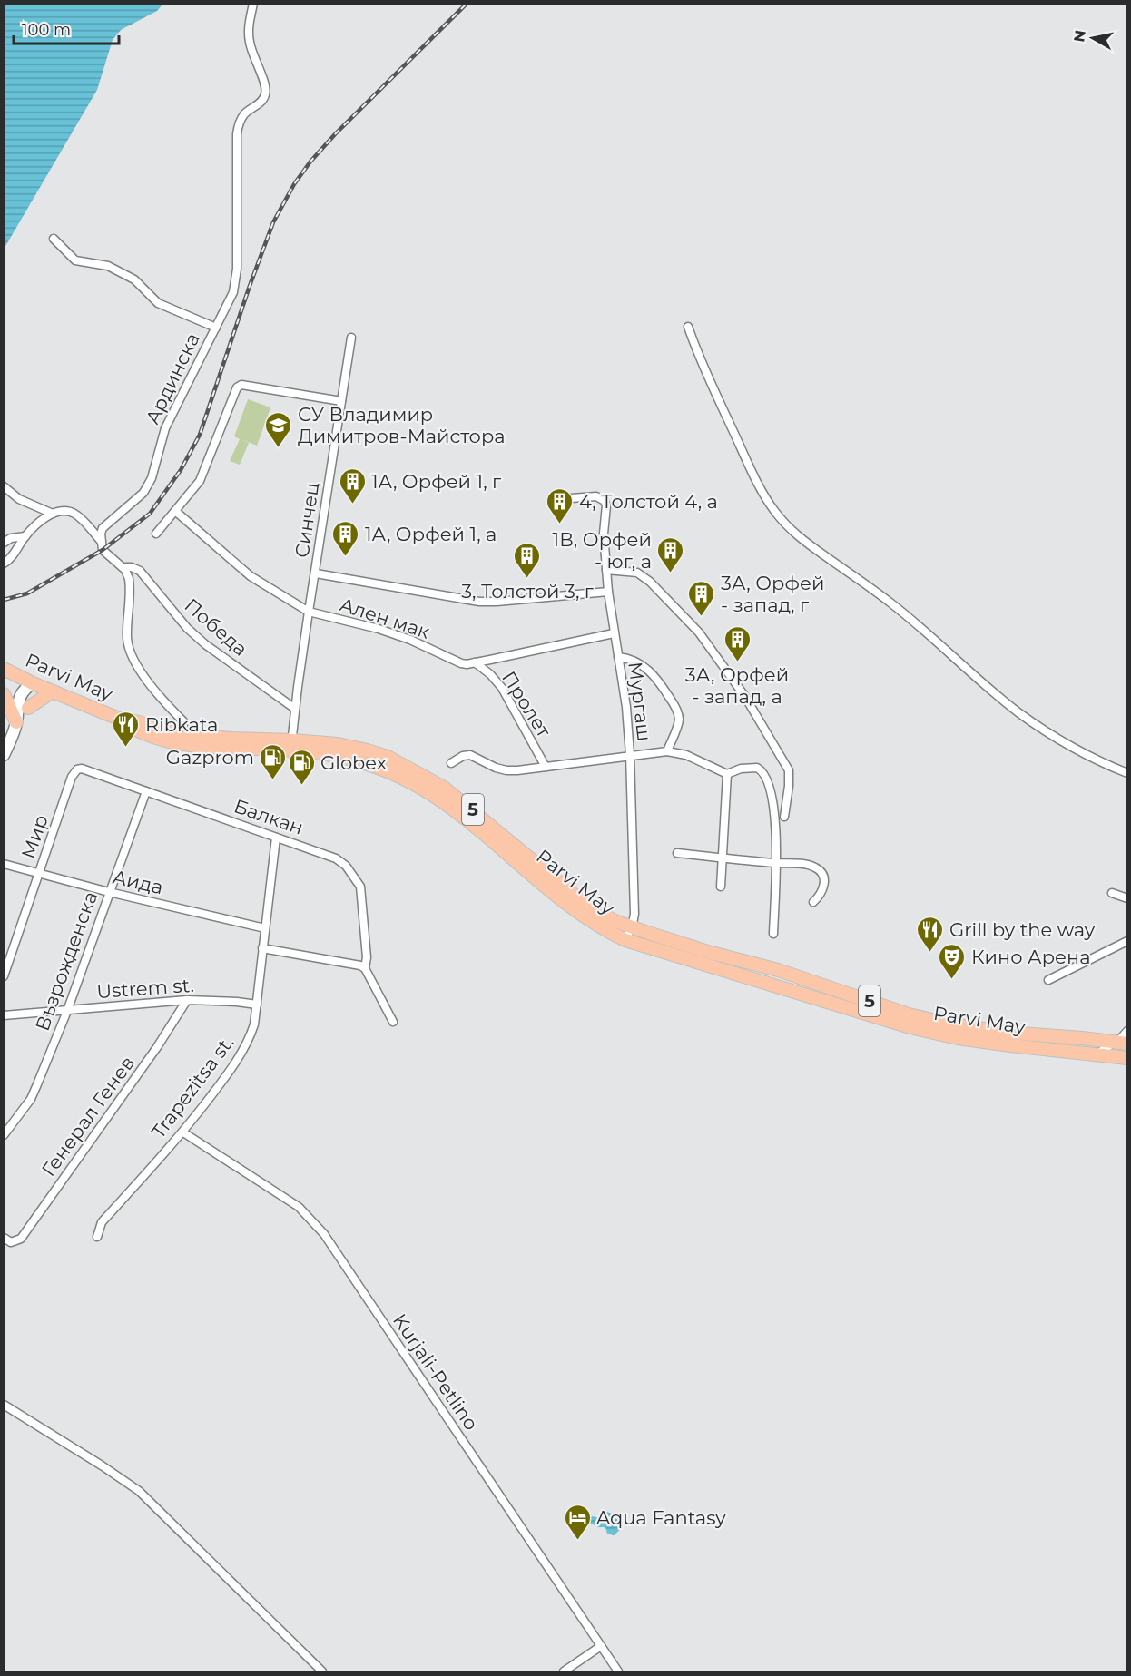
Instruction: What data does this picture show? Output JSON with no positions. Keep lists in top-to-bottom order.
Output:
{
  "streets": {
    "main road": ["Parvi May", "5"],
    "street": [
      "Ардинска",
      "Синчец",
      "Ален мак",
      "Победа",
      "Мургаш",
      "Пролет",
      "Балкан",
      "Мир",
      "Аида",
      "Възрожденска",
      "Ustrem st.",
      "Trapezitsa st.",
      "Генерал Генев",
      "Kurjali-Petlino"
    ]
  },
  "crossings": [
    ["Синчец", "Ален мак"],
    ["Синчец", "Победа"],
    ["Синчец", "Parvi May"],
    ["Ален мак", "Мургаш"],
    ["Ален мак", "Пролет"],
    ["Parvi May", "Мургаш"],
    ["Мургаш", "Пролет"],
    ["Балкан", "Мир"],
    ["Балкан", "Възрожденска"],
    ["Балкан", "Trapezitsa st."],
    ["Мир", "Аида"],
    ["Аида", "Възрожденска"],
    ["Аида", "Trapezitsa st."],
    ["Възрожденска", "Ustrem st."],
    ["Ustrem st.", "Trapezitsa st."],
    ["Ustrem st.", "Генерал Генев"],
    ["Trapezitsa st.", "Kurjali-Petlino"]
  ],
  "places": {
    "school or university": ["СУ Владимир Димитров-Майстора"],
    "building": [
      "1А, Орфей 1, г",
      "4, Толстой 4, а",
      "1А, Орфей 1, а",
      "1В, Орфей - юг, а",
      "3, Толстой 3, г",
      "3А, Орфей - запад, г",
      "3А, Орфей - запад, а"
    ],
    "restaurant": ["Ribkata", "Grill by the way"],
    "fuel station": ["Gazprom", "Globex"],
    "theatre": ["Кино Арена"],
    "hotel": ["Aqua Fantasy"]
  },
  "scale_bar": "100 m",
  "north": "left"
}
